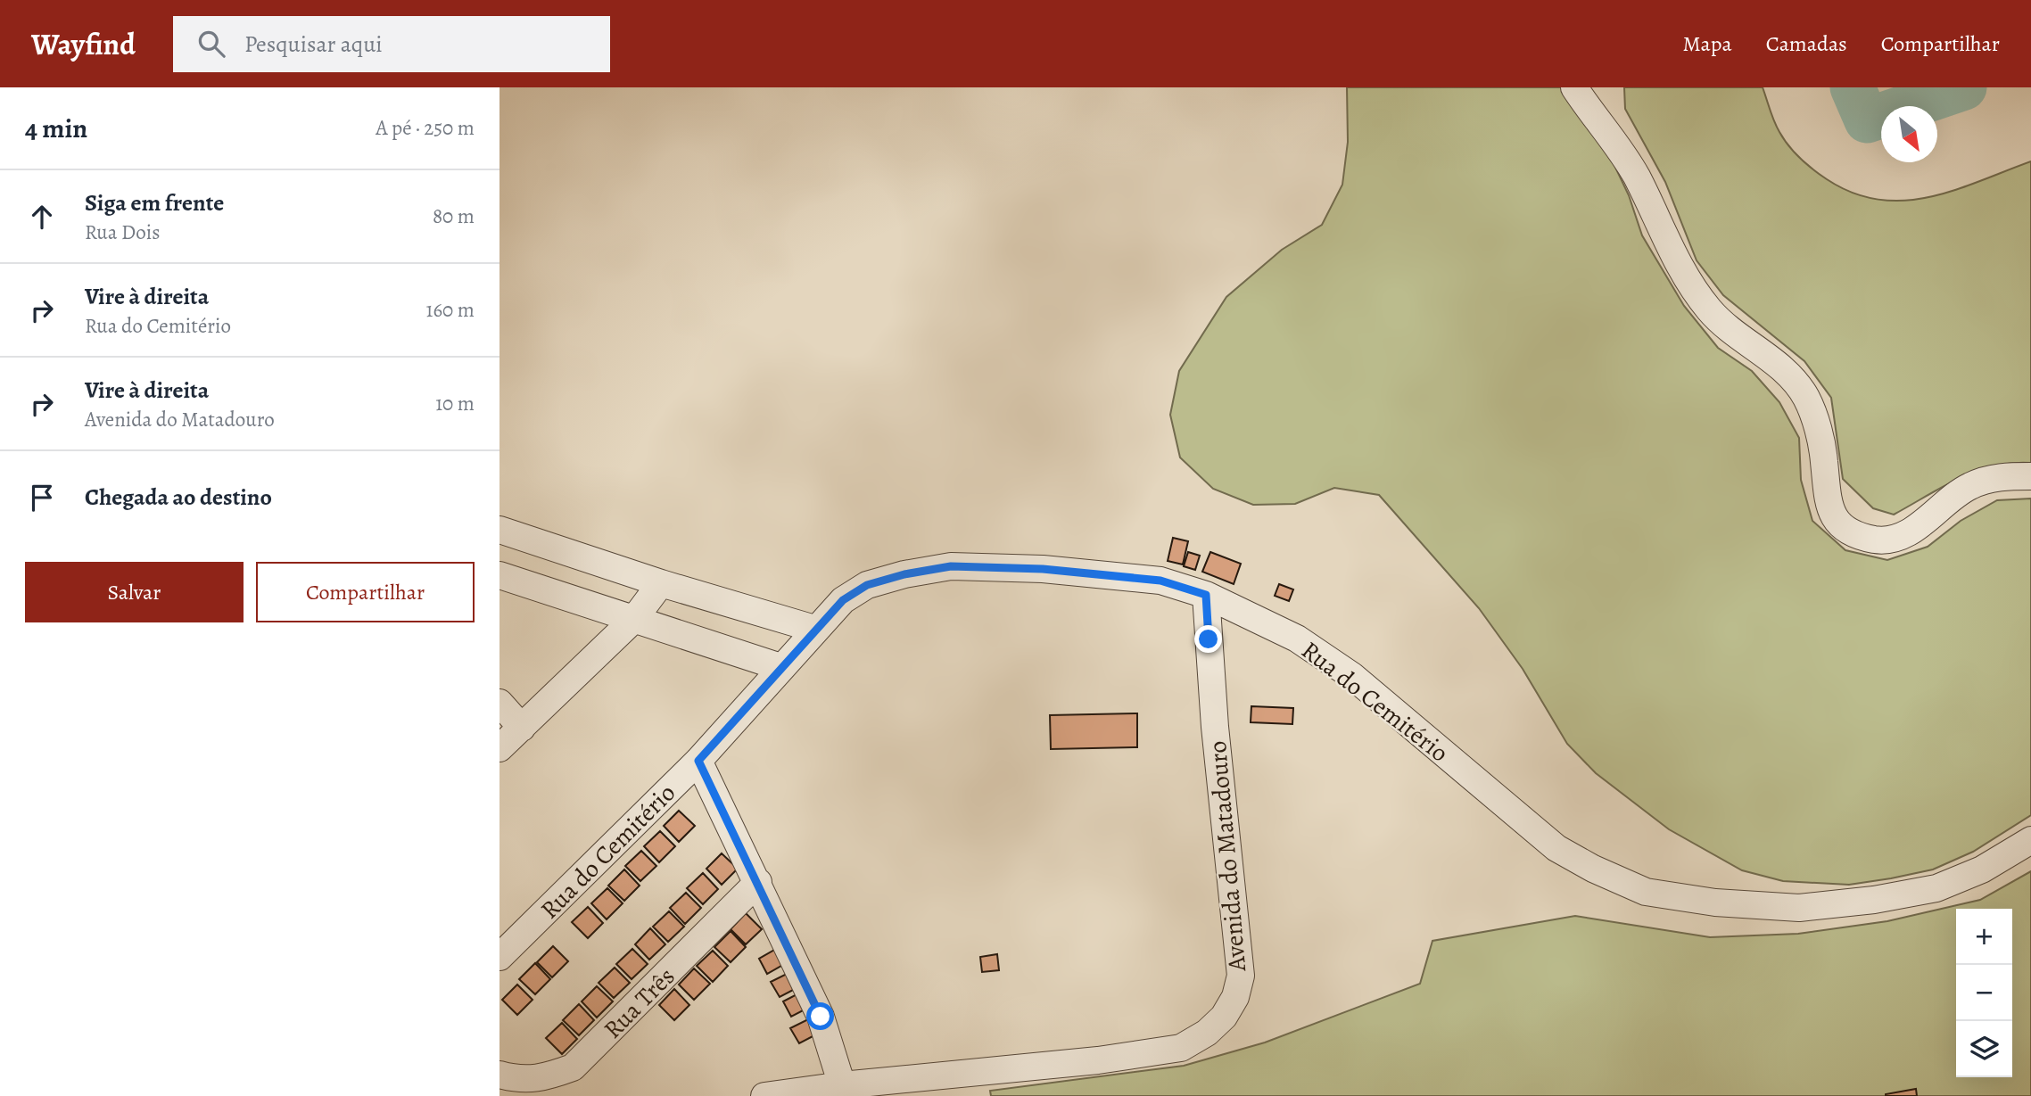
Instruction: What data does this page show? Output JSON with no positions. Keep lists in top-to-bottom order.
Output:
{
  "streets": {
    "street": ["Rua do Cemitério", "Avenida do Matadouro", "Rua Três"]
  },
  "crossings": [
    ["Rua do Cemitério", "Avenida do Matadouro"]
  ],
  "north": "bottom right",
  "page": {
    "header": "Wayfind",
    "search": "Pesquisar aqui",
    "nav": ["Mapa", "Camadas", "Compartilhar"],
    "heading": ["4 min", "A pé · 250 m"],
    "list": [
      ["Siga em frente", "Rua Dois", "80 m"],
      ["Vire à direita", "Rua do Cemitério", "160 m"],
      ["Vire à direita", "Avenida do Matadouro", "10 m"],
      "Chegada ao destino"
    ],
    "buttons": ["Salvar", "Compartilhar"],
    "map_buttons": ["+", "−"]
  }
}
